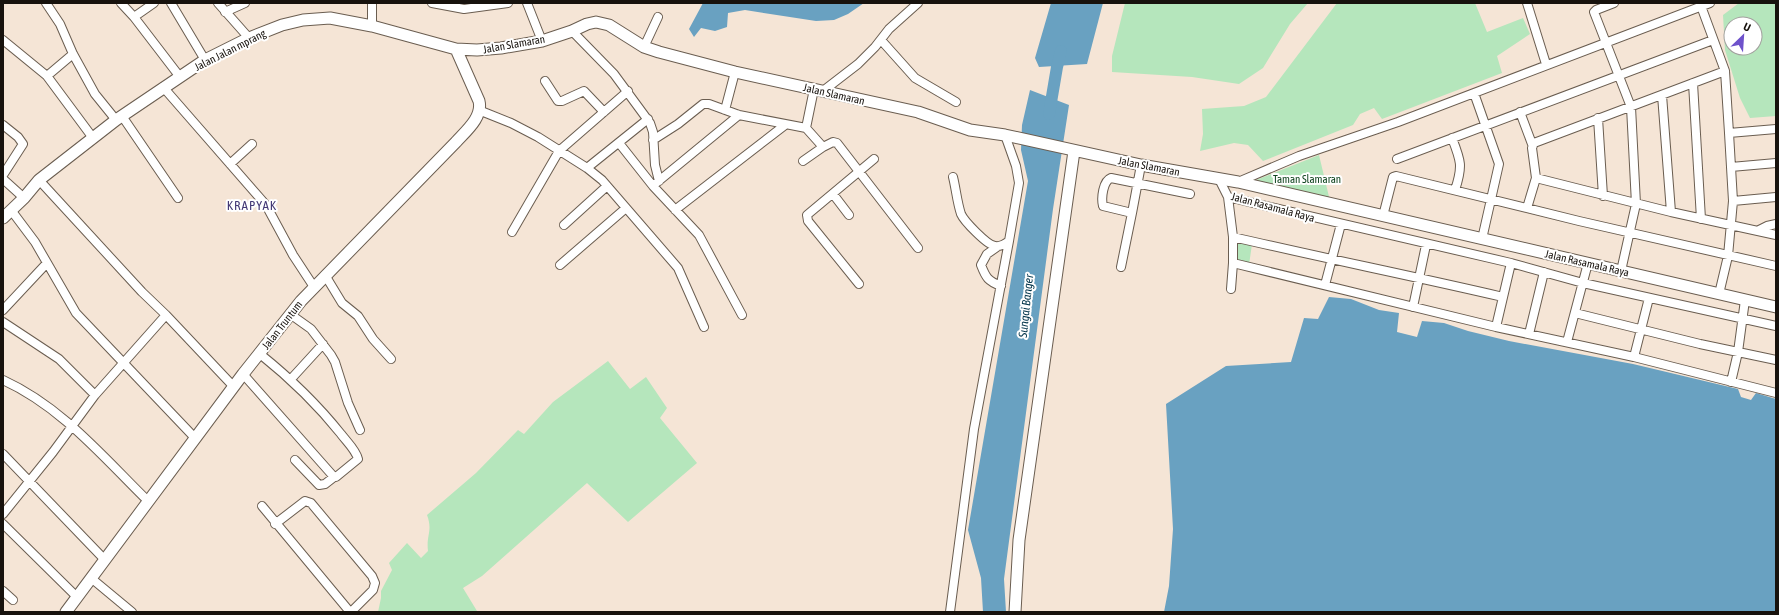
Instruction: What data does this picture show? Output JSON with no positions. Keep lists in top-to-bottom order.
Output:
{
  "streets": {
    "street": [
      "Jalan Slamaran",
      "Jalan Jalan mprang",
      "Jalan Rasamala Raya",
      "Jalan Truntum"
    ]
  },
  "crossings": [
    ["Jalan Slamaran", "Jalan Jalan mprang"],
    ["Jalan Slamaran", "Jalan Rasamala Raya"]
  ],
  "districts": ["KRAPYAK"],
  "water": ["Sungai Banger"],
  "parks": ["Taman Slamaran"],
  "north": "top right"
}
